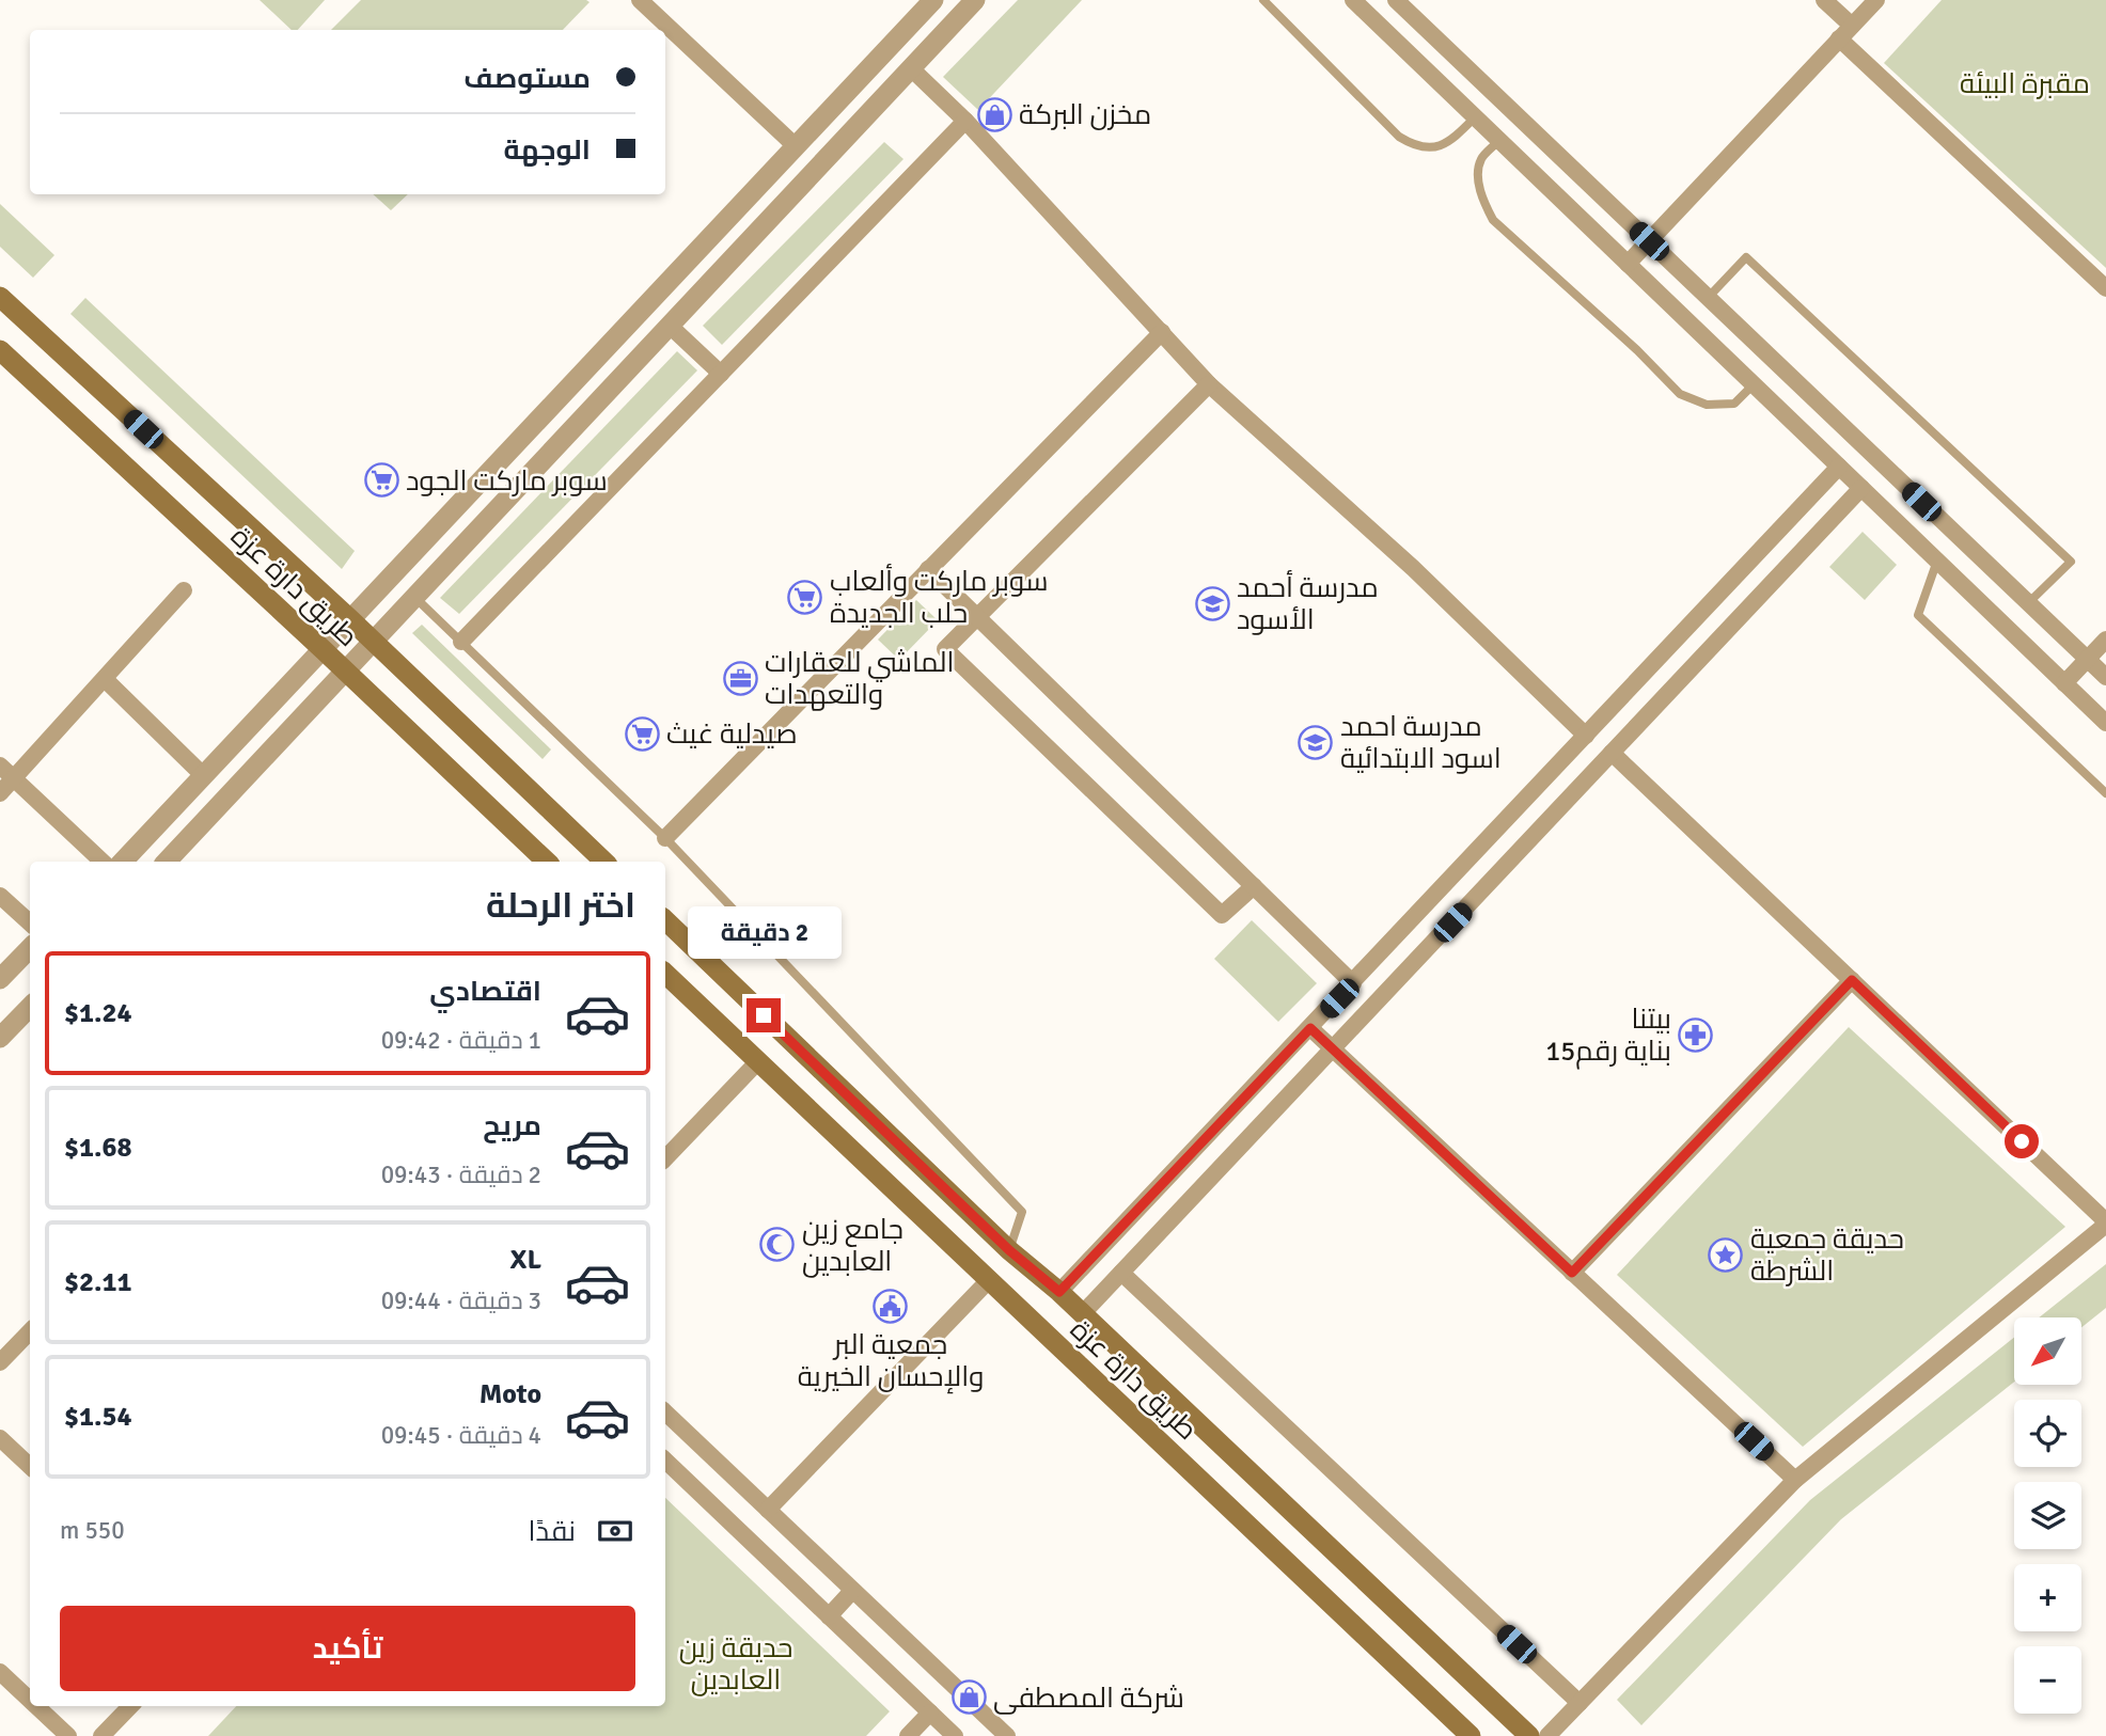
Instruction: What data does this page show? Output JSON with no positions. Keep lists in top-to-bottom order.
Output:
{
  "streets": {
    "main road": ["طريق دارة عزة"]
  },
  "parks": ["مقبرة البيئة", "حديقة زين العابدين"],
  "places": {
    "shop": ["مخزن البركة", "شركة المصطفى"],
    "supermarket": ["سوبر ماركت الجود", "سوبر ماركت وألعاب حلب الجديدة", "صيدلية غيث"],
    "school or university": ["مدرسة أحمد الأسود", "مدرسة احمد اسود الابتدائية"],
    "office": ["الماشي للعقارات والتعهدات"],
    "pharmacy": ["بيتنا بناية رقم15"],
    "mosque": ["جامع زين العابدين"],
    "place": ["حديقة جمعية الشرطة"],
    "public building": ["جمعية البر والإحسان الخيرية"]
  },
  "north": "bottom left",
  "page": {
    "banner": ["مستوصف", "الوجهة"],
    "heading": "اختر الرحلة",
    "bubble": "2 دقيقة",
    "list": [
      {
        "name": "اقتصادي",
        "note": "1 دقيقة · 09:42",
        "value": "$1.24"
      },
      {
        "name": "مريح",
        "note": "2 دقيقة · 09:43",
        "value": "$1.68"
      },
      {
        "name": "XL",
        "note": "3 دقيقة · 09:44",
        "value": "$2.11"
      },
      {
        "name": "Moto",
        "note": "4 دقيقة · 09:45",
        "value": "$1.54"
      }
    ],
    "map_buttons": ["+", "−"],
    "pay": ["نقدًا", "550 m"],
    "buttons": "تأكيد"
  }
}
